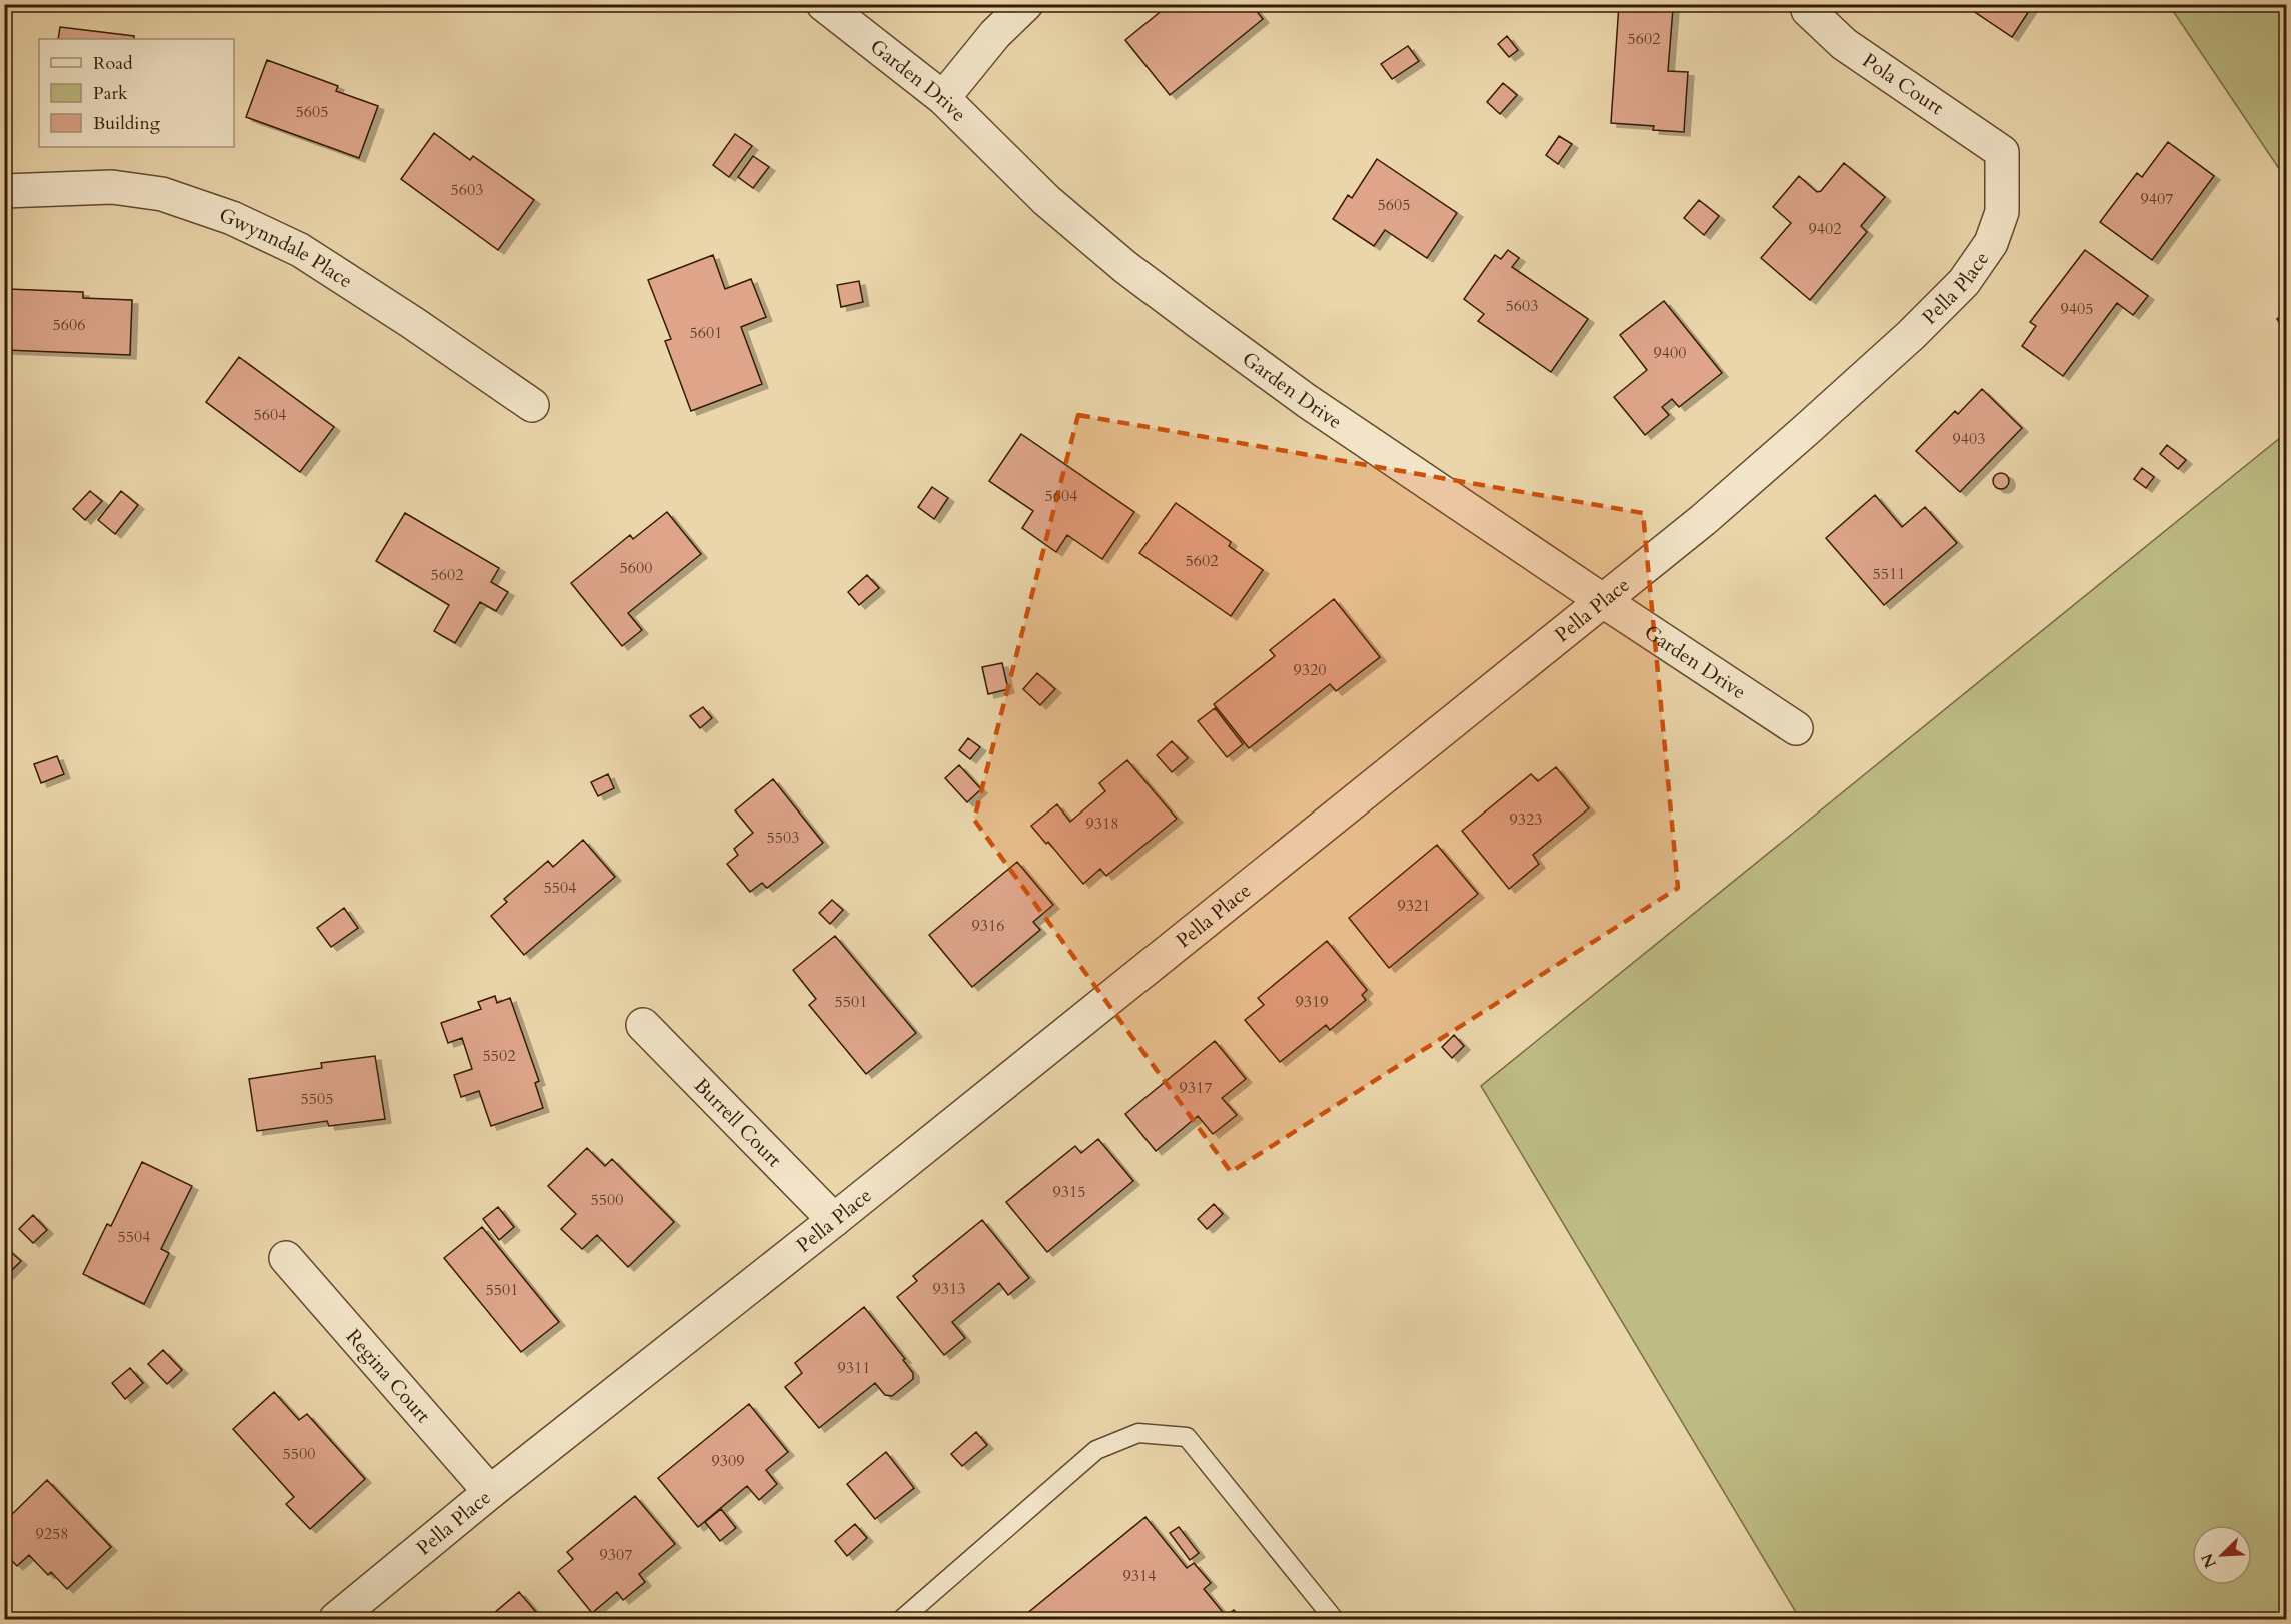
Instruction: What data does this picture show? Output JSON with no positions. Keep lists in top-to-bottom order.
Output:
{
  "streets": {
    "street": [
      "Garden Drive",
      "Pola Court",
      "Gwynndale Place",
      "Pella Place",
      "Burrell Court",
      "Regina Court"
    ]
  },
  "crossings": [
    ["Garden Drive", "Pella Place"],
    ["Pola Court", "Pella Place"],
    ["Pella Place", "Burrell Court"],
    ["Pella Place", "Regina Court"]
  ],
  "house_numbers": [
    "5602",
    "5605",
    "5603",
    "9407",
    "5605",
    "9402",
    "5603",
    "9405",
    "5606",
    "5601",
    "9400",
    "5604",
    "9403",
    "5604",
    "5602",
    "5600",
    "5511",
    "5602",
    "9320",
    "9323",
    "9318",
    "5503",
    "5504",
    "9321",
    "9316",
    "5501",
    "9319",
    "5502",
    "9317",
    "5505",
    "9315",
    "5500",
    "5504",
    "9313",
    "5501",
    "9311",
    "5500",
    "9309",
    "9258",
    "9307",
    "9314"
  ],
  "legend": ["Road", "Park", "Building"],
  "north": "bottom left"
}
